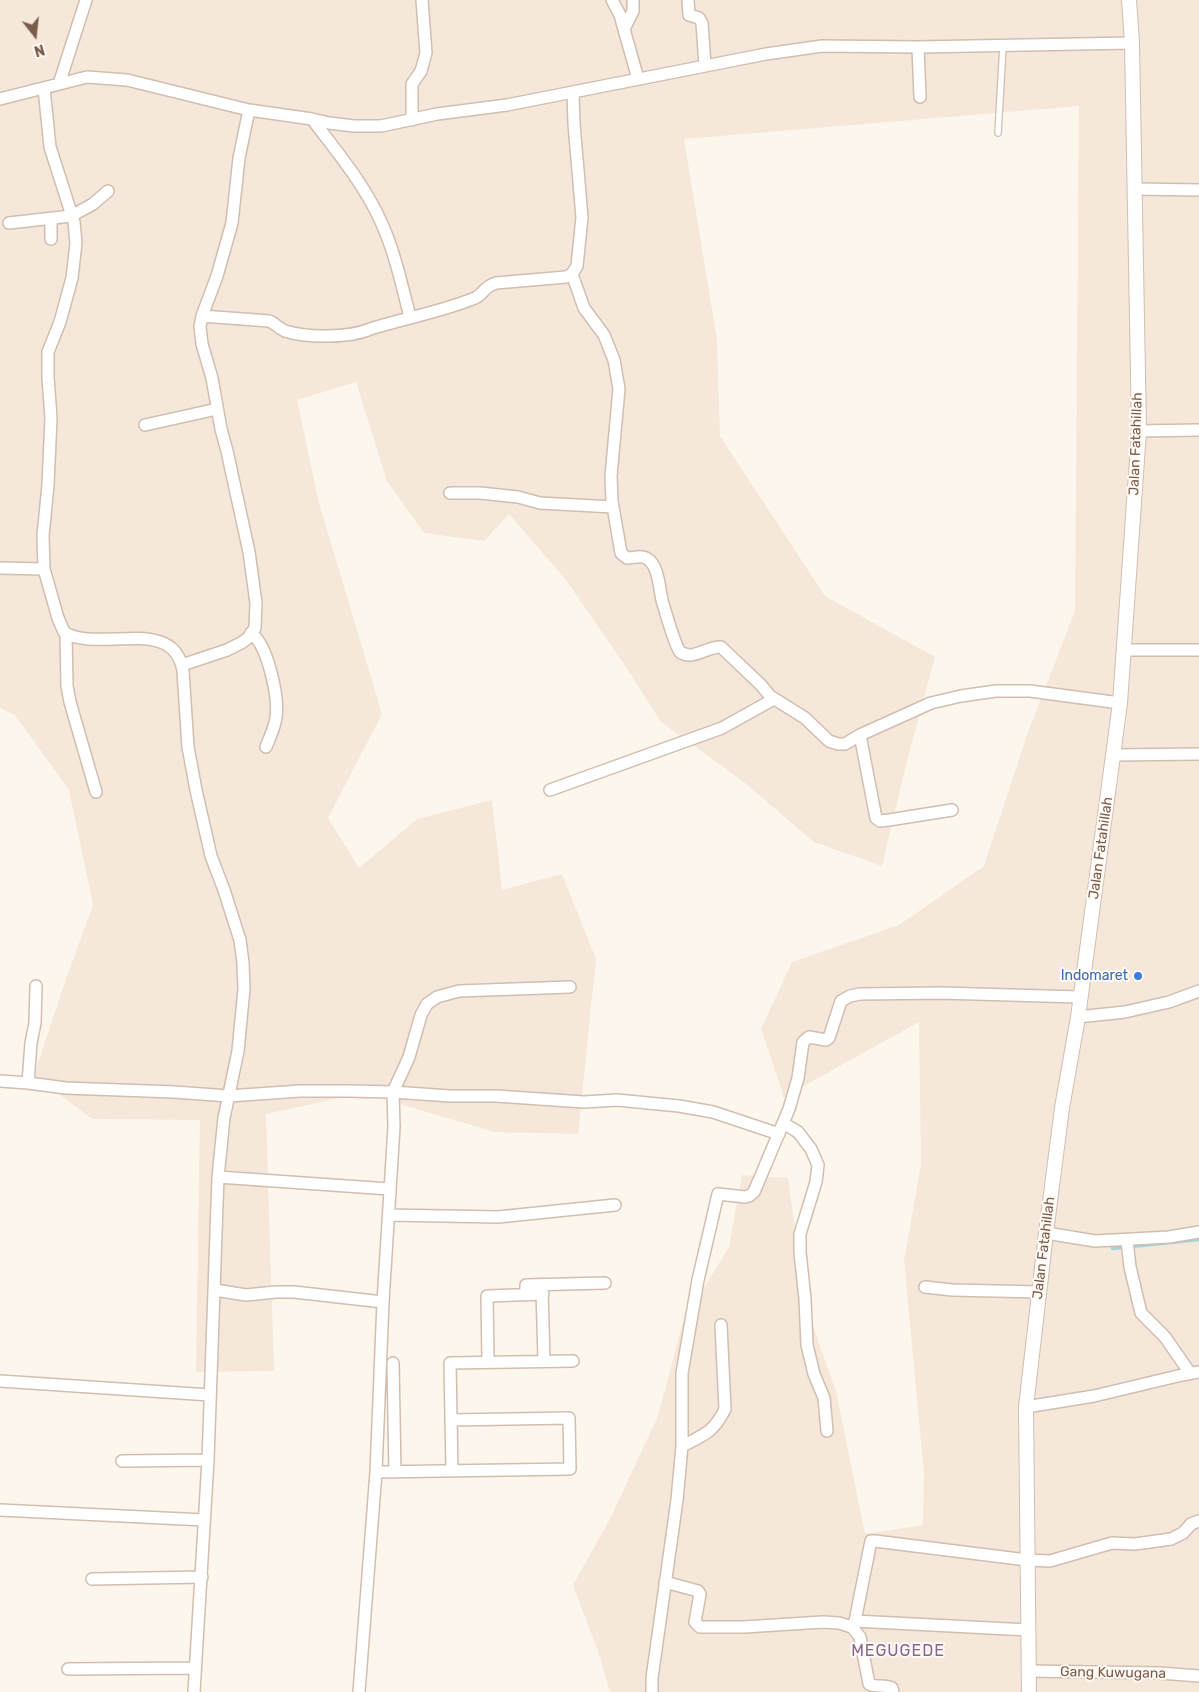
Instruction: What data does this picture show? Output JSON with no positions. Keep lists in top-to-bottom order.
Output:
{
  "streets": {
    "street": ["Jalan Fatahillah", "Gang Kuwugana"]
  },
  "crossings": [
    ["Jalan Fatahillah", "Gang Kuwugana"]
  ],
  "districts": ["MEGUGEDE"],
  "places": ["Indomaret"],
  "north": "bottom"
}
